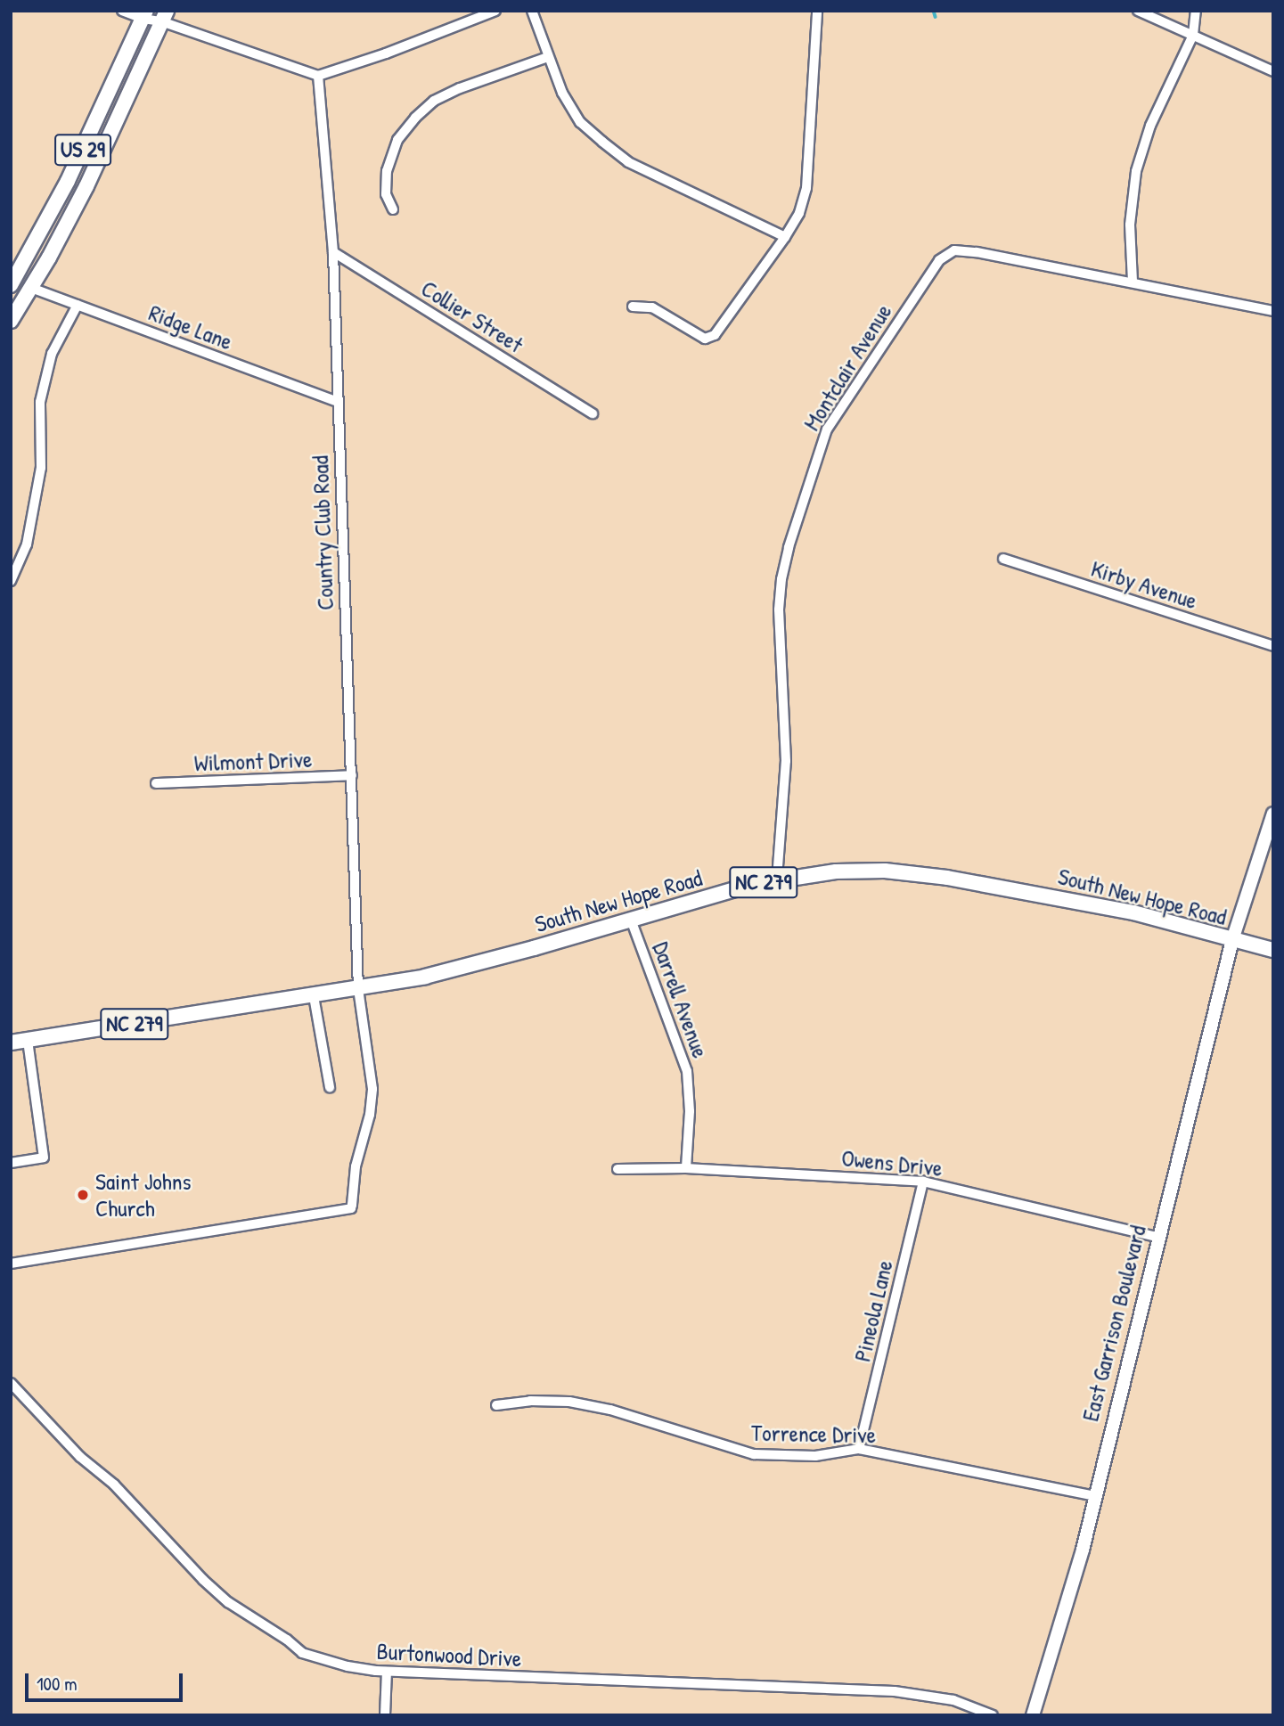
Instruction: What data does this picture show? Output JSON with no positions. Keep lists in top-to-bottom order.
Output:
{
  "streets": {
    "main road": [
      "US 29",
      "NC 279",
      "South New Hope Road",
      "East Garrison Boulevard"
    ],
    "street": [
      "Collier Street",
      "Ridge Lane",
      "Montclair Avenue",
      "Country Club Road",
      "Kirby Avenue",
      "Wilmont Drive",
      "Darrell Avenue",
      "Owens Drive",
      "Pineola Lane",
      "Torrence Drive",
      "Burtonwood Drive"
    ]
  },
  "crossings": [
    ["US 29", "Ridge Lane"],
    ["Collier Street", "Country Club Road"],
    ["Ridge Lane", "Country Club Road"],
    ["Montclair Avenue", "South New Hope Road"],
    ["Country Club Road", "Wilmont Drive"],
    ["Country Club Road", "South New Hope Road"],
    ["South New Hope Road", "Darrell Avenue"],
    ["South New Hope Road", "East Garrison Boulevard"],
    ["Darrell Avenue", "Owens Drive"],
    ["Owens Drive", "Pineola Lane"],
    ["Owens Drive", "East Garrison Boulevard"],
    ["Pineola Lane", "Torrence Drive"],
    ["East Garrison Boulevard", "Torrence Drive"]
  ],
  "places": ["Saint Johns Church"],
  "scale_bar": "100 m"
}
